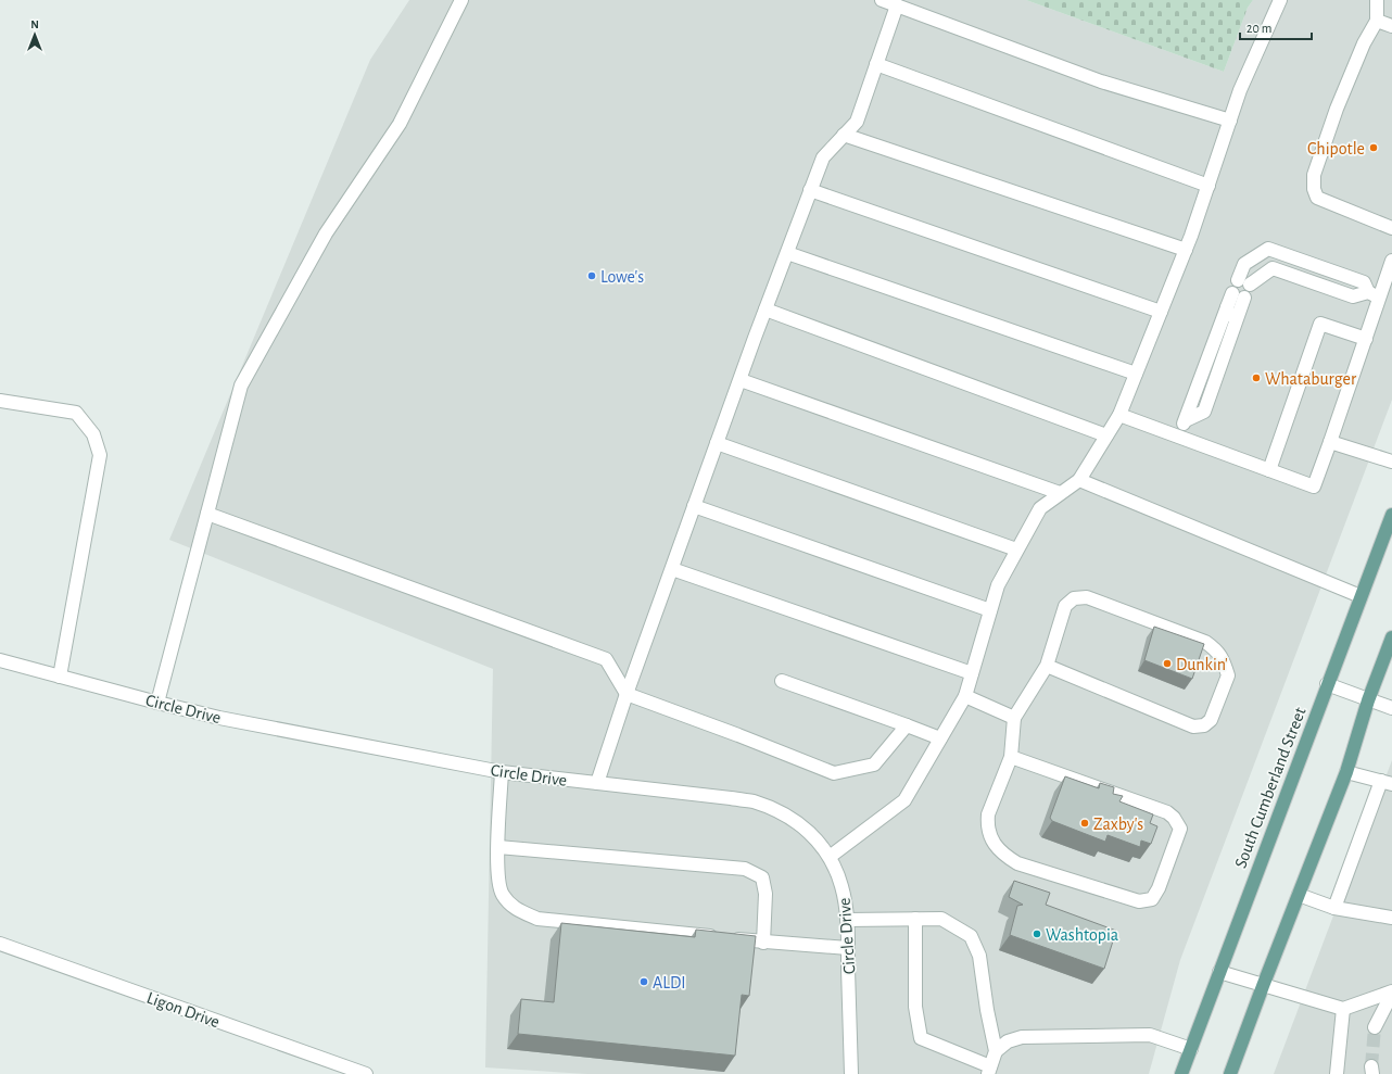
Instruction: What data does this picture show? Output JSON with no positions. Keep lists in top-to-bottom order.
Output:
{
  "streets": {
    "main road": ["South Cumberland Street"],
    "street": ["Circle Drive", "Ligon Drive"]
  },
  "places": [
    "Chipotle",
    "Lowe's",
    "Whataburger",
    "Dunkin'",
    "Zaxby's",
    "Washtopia",
    "ALDI"
  ],
  "scale_bar": "20 m",
  "north": "top"
}
